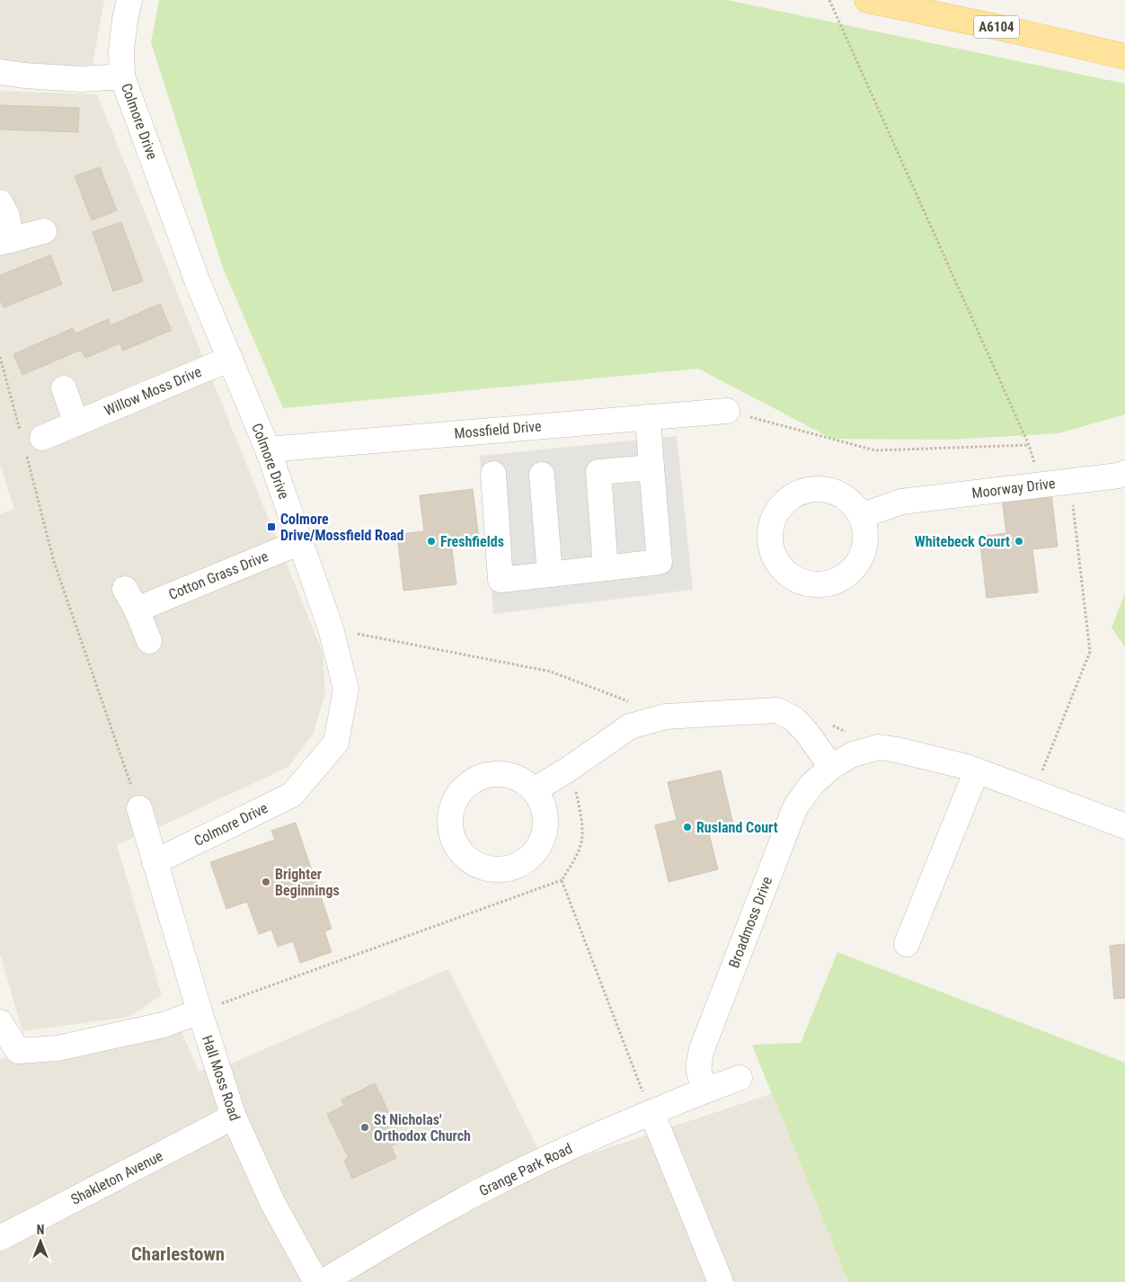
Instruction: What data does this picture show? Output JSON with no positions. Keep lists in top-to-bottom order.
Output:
{
  "streets": {
    "main road": ["A6104"],
    "street": [
      "Colmore Drive",
      "Willow Moss Drive",
      "Mossfield Drive",
      "Moorway Drive",
      "Cotton Grass Drive",
      "Broadmoss Drive",
      "Hall Moss Road",
      "Grange Park Road",
      "Shakleton Avenue"
    ]
  },
  "crossings": [
    ["Colmore Drive", "Willow Moss Drive"],
    ["Colmore Drive", "Mossfield Drive"],
    ["Colmore Drive", "Cotton Grass Drive"],
    ["Colmore Drive", "Hall Moss Road"],
    ["Broadmoss Drive", "Grange Park Road"],
    ["Hall Moss Road", "Shakleton Avenue"]
  ],
  "districts": ["Charlestown"],
  "places": {
    "transit": ["Colmore Drive/Mossfield Road"],
    "other": [
      "Freshfields",
      "Whitebeck Court",
      "Rusland Court",
      "Brighter Beginnings",
      "St Nicholas' Orthodox Church"
    ]
  },
  "north": "top"
}
